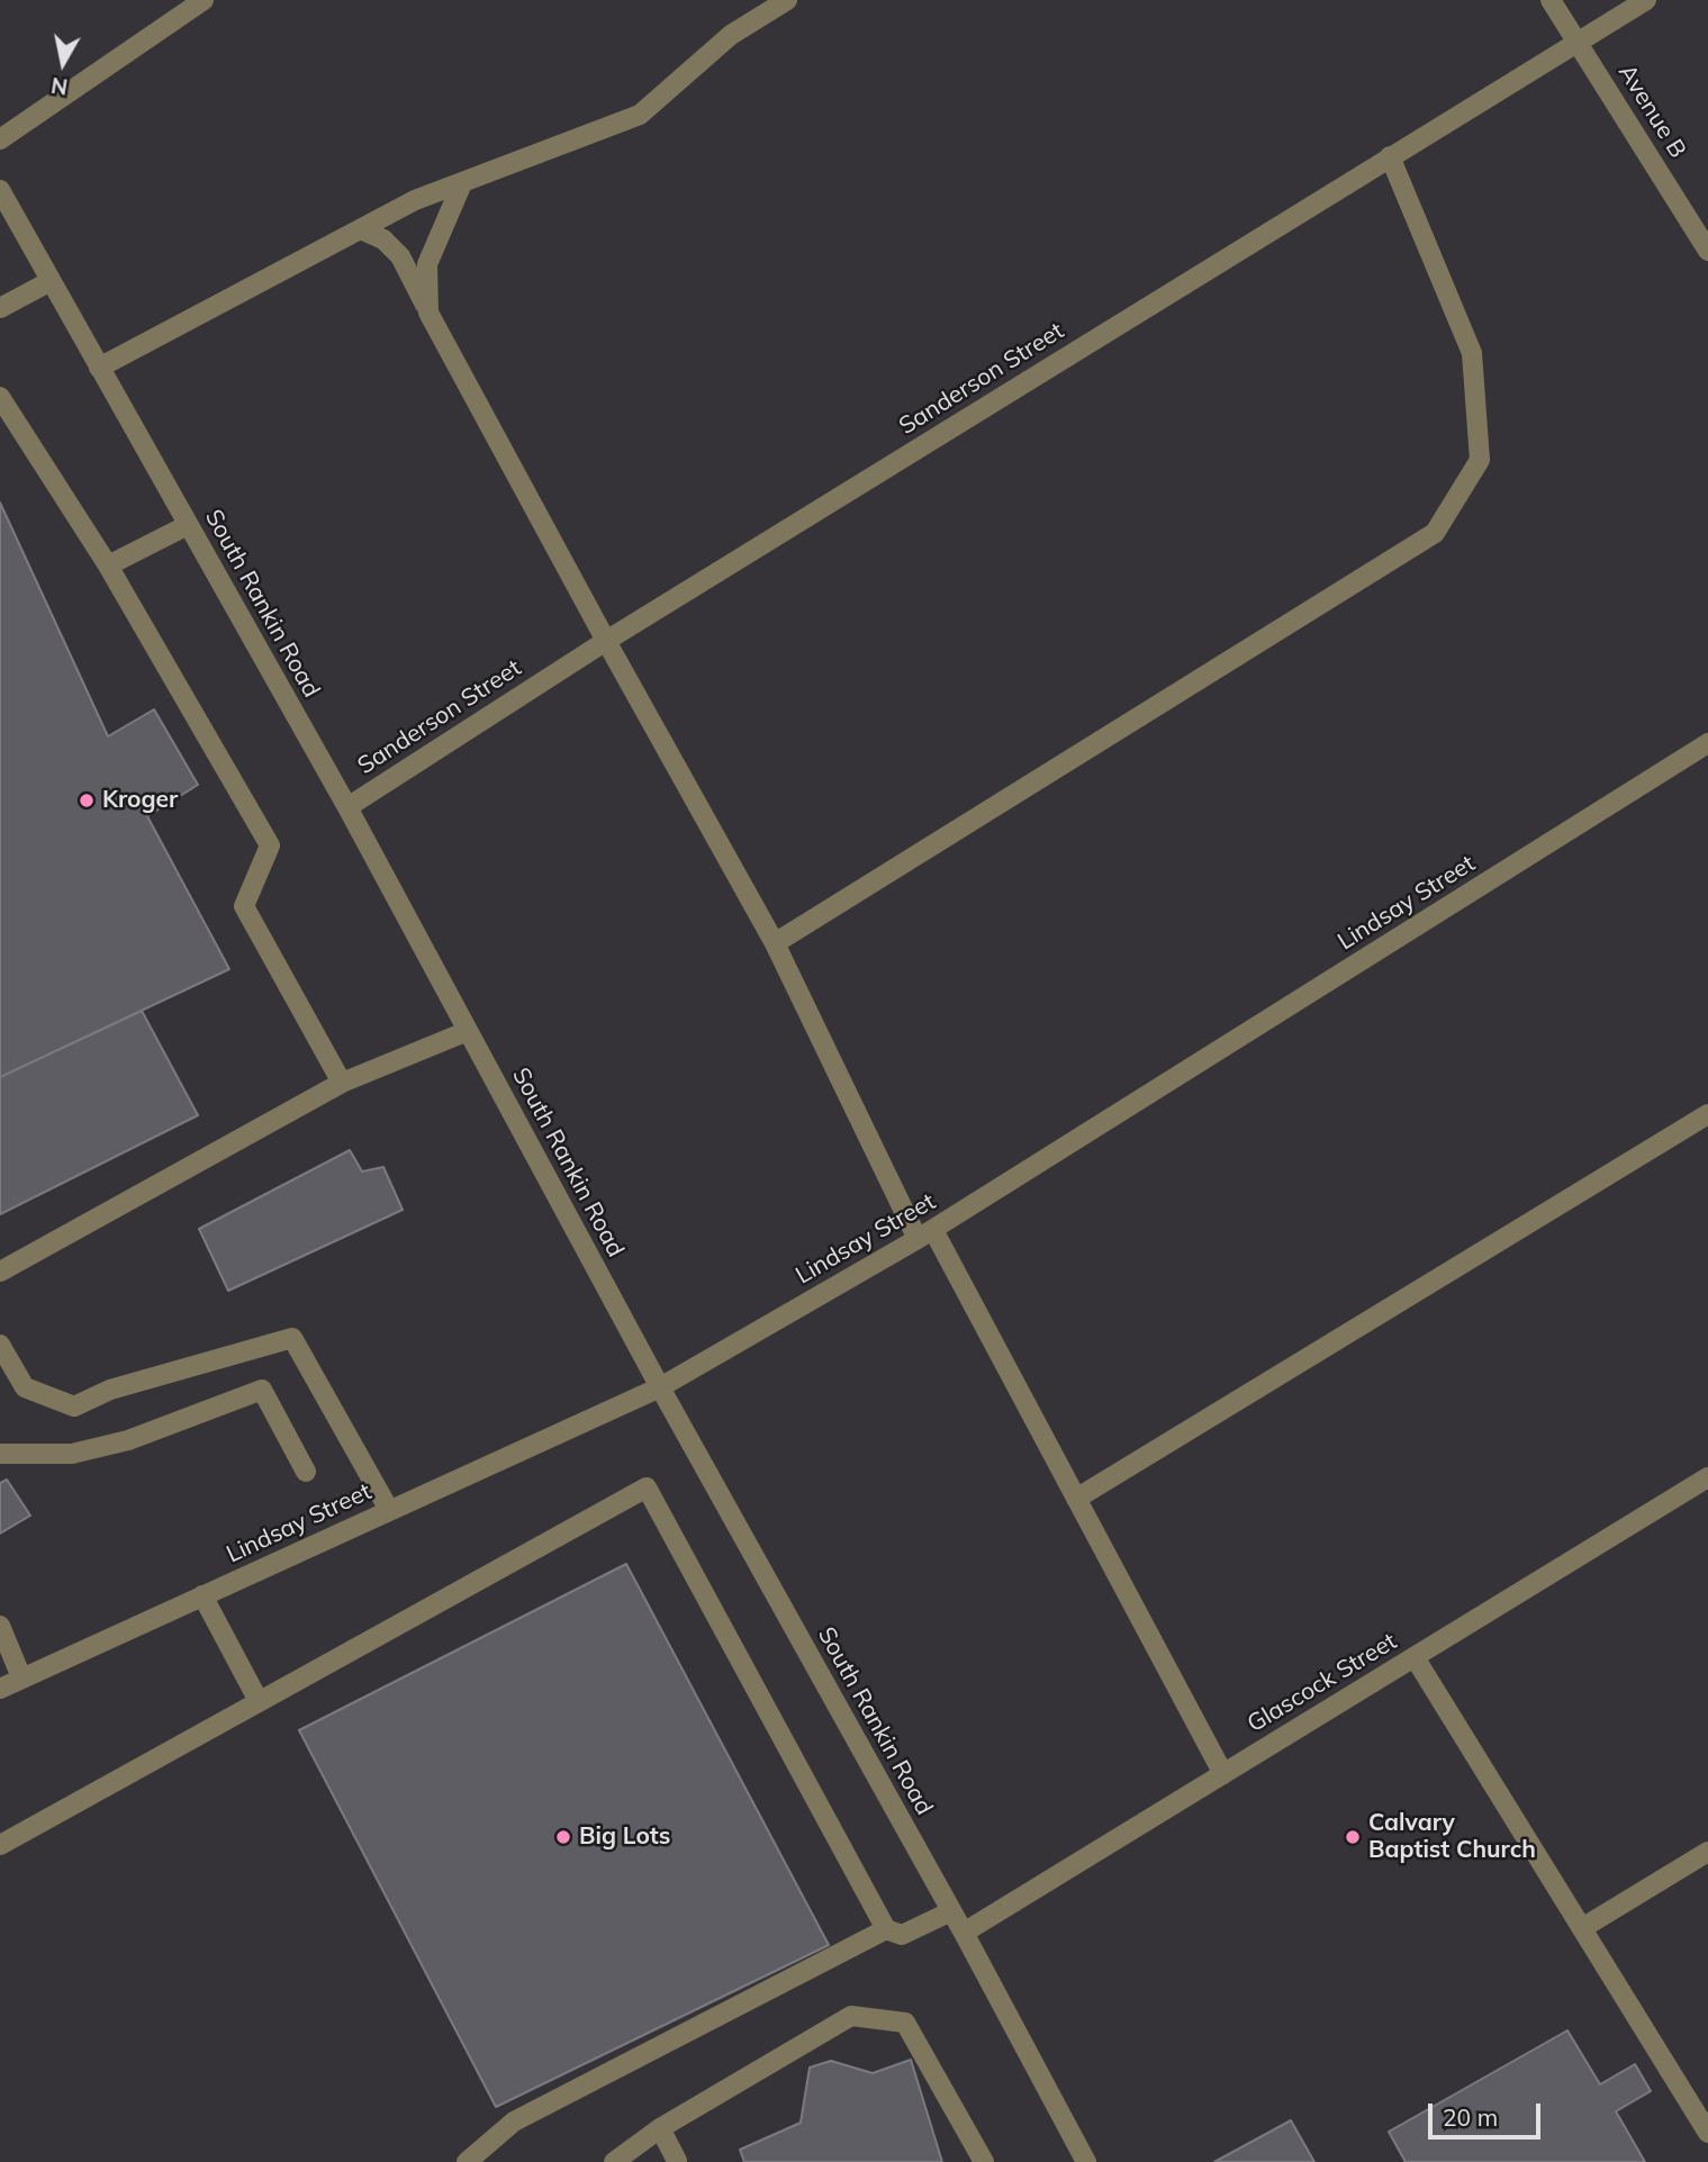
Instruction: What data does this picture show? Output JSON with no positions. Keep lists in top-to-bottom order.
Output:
{
  "streets": {
    "street": [
      "Avenue B",
      "Sanderson Street",
      "South Rankin Road",
      "Lindsay Street",
      "Glascock Street"
    ]
  },
  "crossings": [
    ["Avenue B", "Sanderson Street"],
    ["Sanderson Street", "South Rankin Road"],
    ["South Rankin Road", "Lindsay Street"],
    ["South Rankin Road", "Glascock Street"]
  ],
  "places": ["Kroger", "Big Lots", "Calvary Baptist Church"],
  "scale_bar": "20 m",
  "north": "bottom"
}
